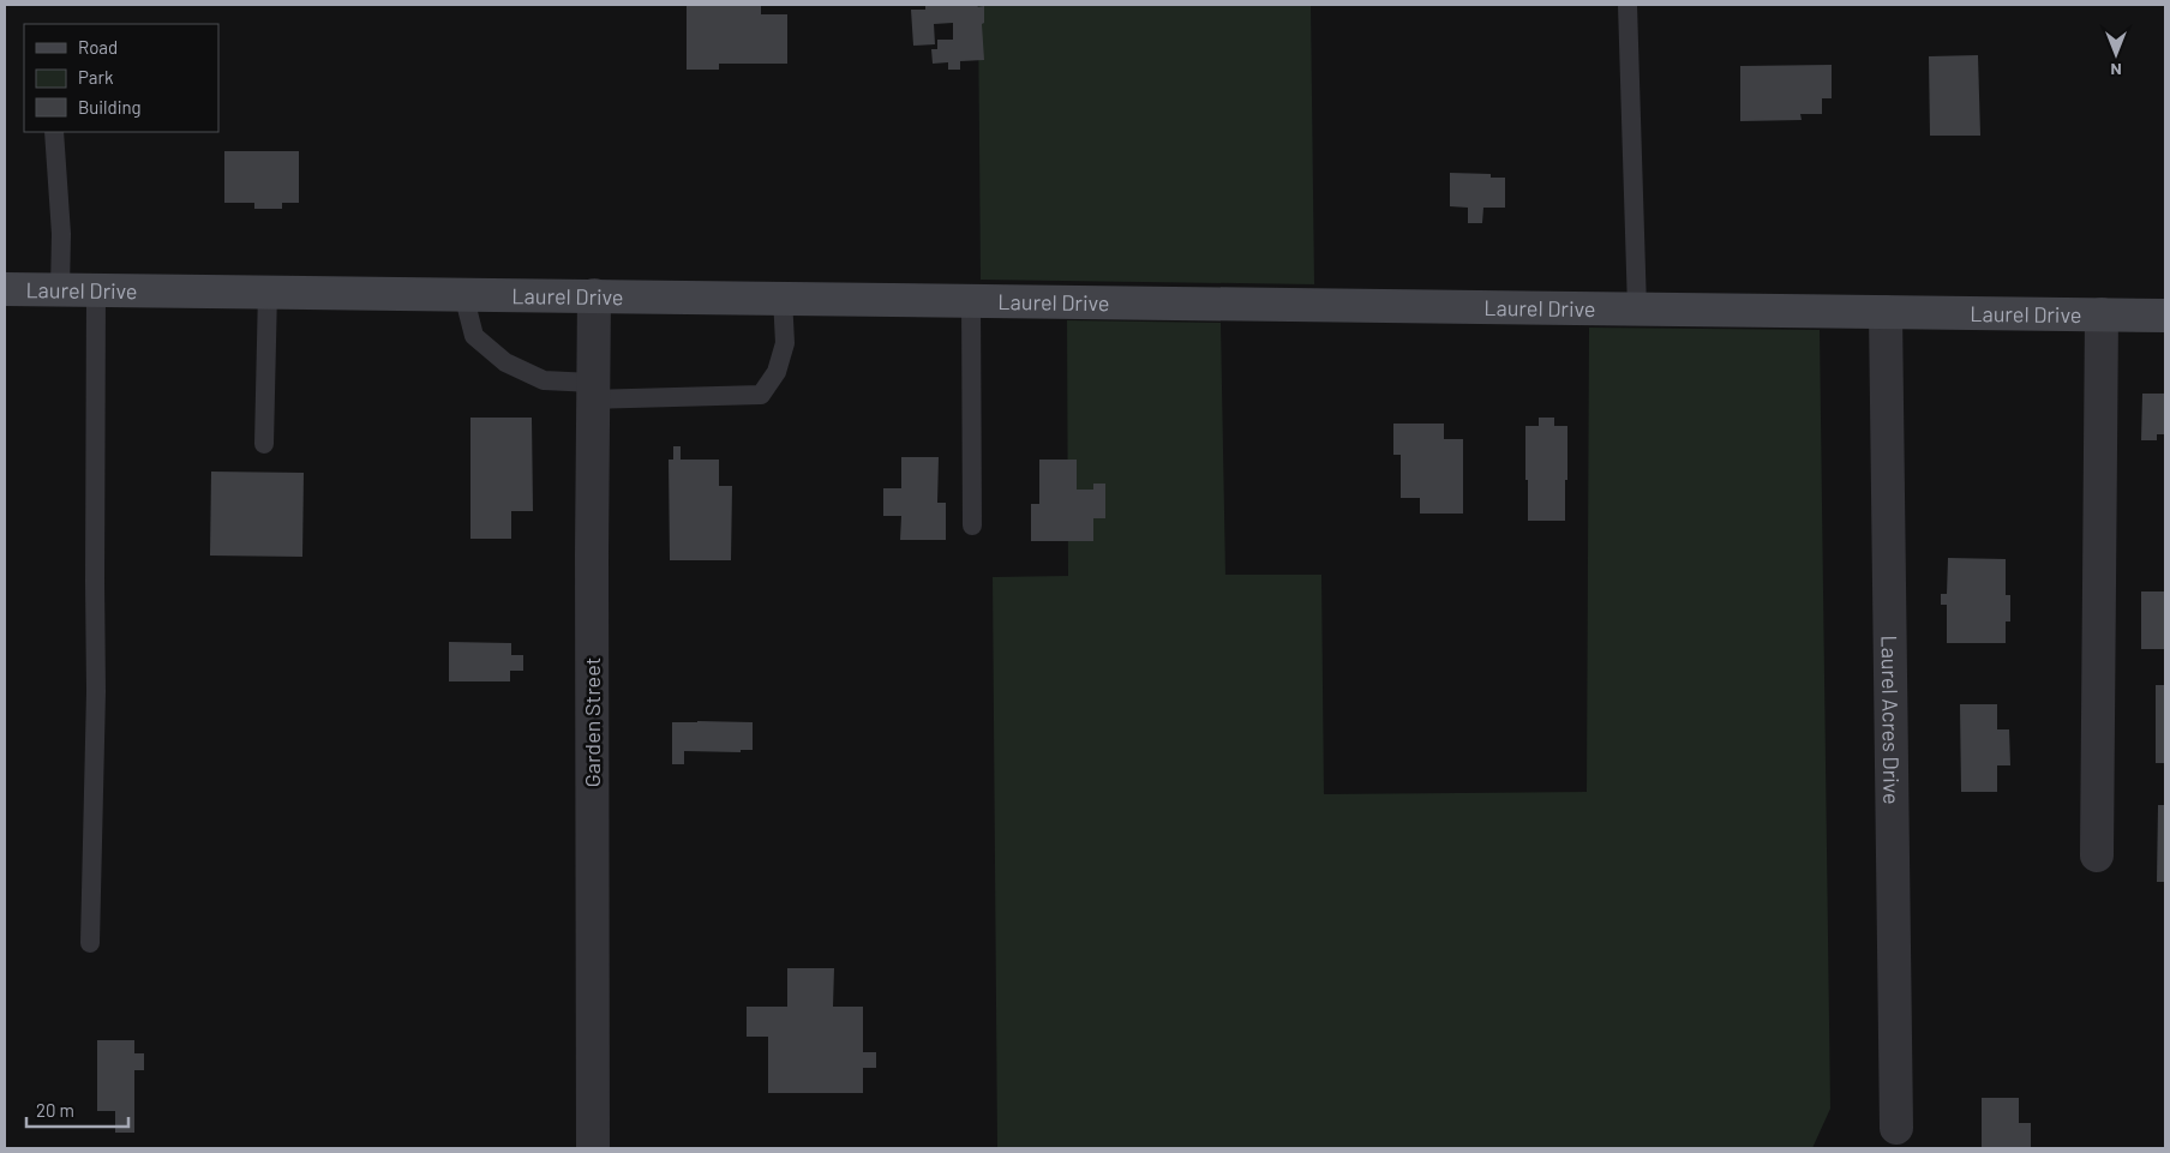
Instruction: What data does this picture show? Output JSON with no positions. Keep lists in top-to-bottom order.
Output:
{
  "streets": {
    "street": ["Laurel Drive", "Laurel Acres Drive", "Garden Street"]
  },
  "crossings": [
    ["Laurel Drive", "Laurel Acres Drive"],
    ["Laurel Drive", "Garden Street"]
  ],
  "legend": ["Road", "Park", "Building"],
  "scale_bar": "20 m",
  "north": "bottom"
}
